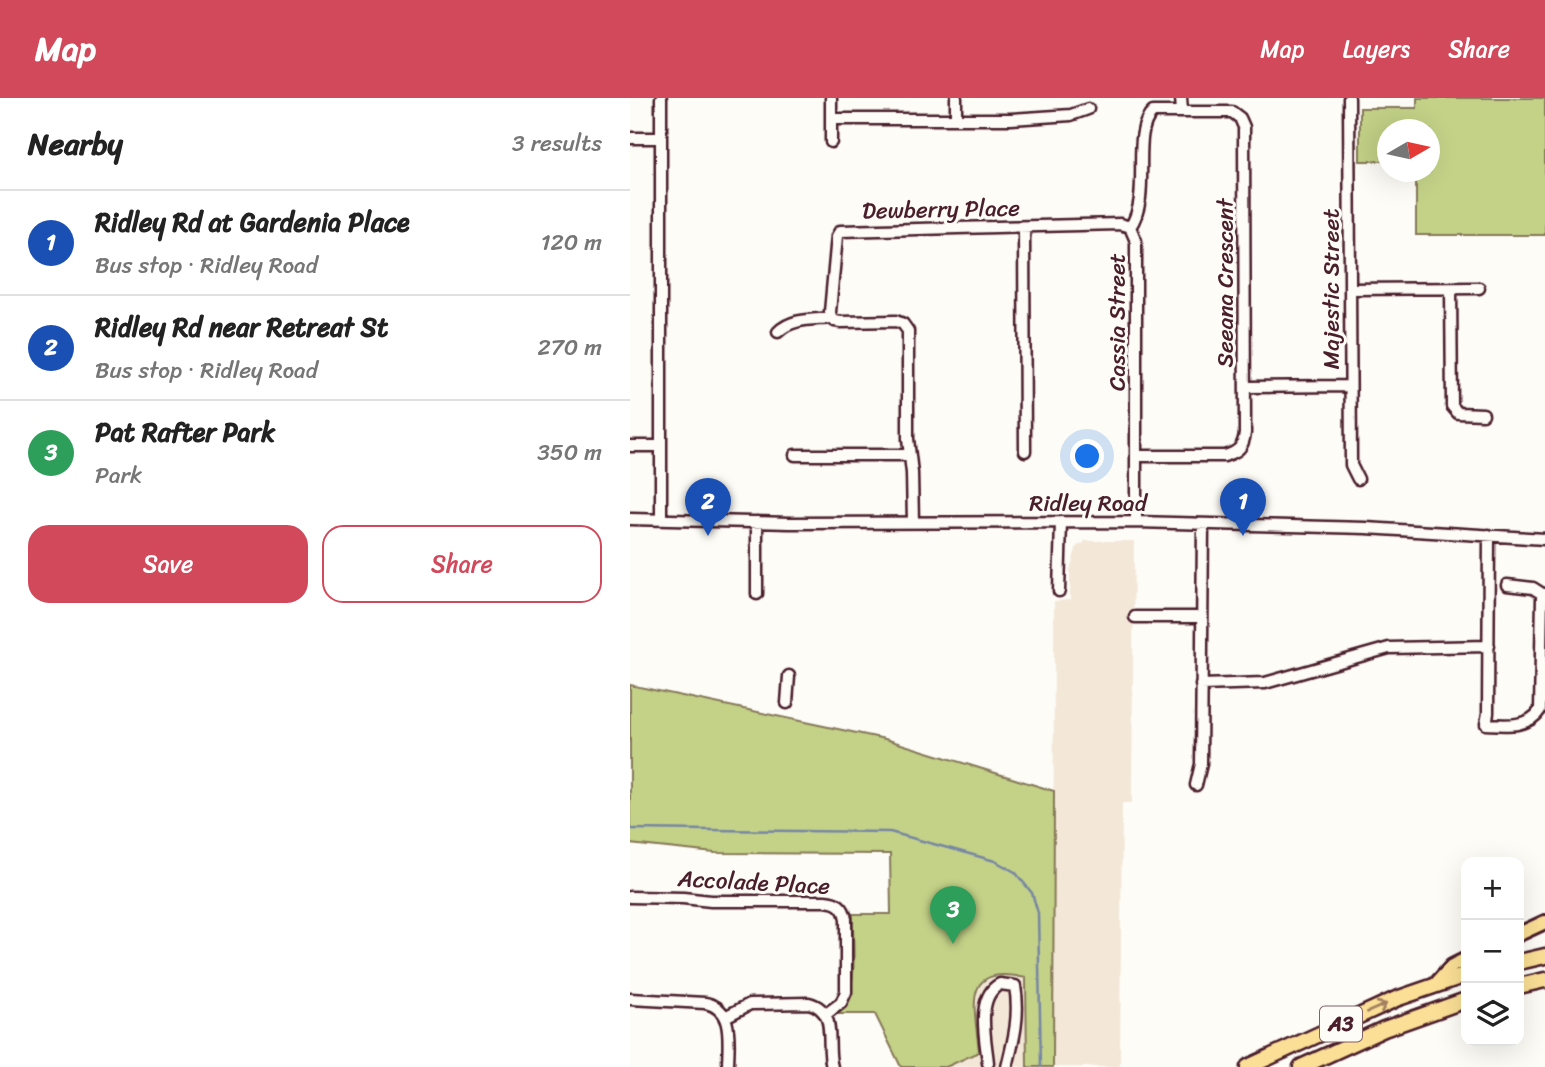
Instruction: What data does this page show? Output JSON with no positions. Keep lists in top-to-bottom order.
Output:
{
  "streets": {
    "highway": ["A3"],
    "street": [
      "Dewberry Place",
      "Seeana Crescent",
      "Majestic Street",
      "Cassia Street",
      "Ridley Road",
      "Accolade Place"
    ]
  },
  "crossings": [
    ["Dewberry Place", "Cassia Street"],
    ["Seeana Crescent", "Cassia Street"],
    ["Cassia Street", "Ridley Road"]
  ],
  "north": "right",
  "page": {
    "header": "Map",
    "nav": ["Map", "Layers", "Share"],
    "heading": ["Nearby", "3 results"],
    "list": [
      {
        "mark": "1",
        "name": "Ridley Rd at Gardenia Place",
        "note": "Bus stop · Ridley Road",
        "value": "120 m"
      },
      {
        "mark": "2",
        "name": "Ridley Rd near Retreat St",
        "note": "Bus stop · Ridley Road",
        "value": "270 m"
      },
      {
        "mark": "3",
        "name": "Pat Rafter Park",
        "note": "Park",
        "value": "350 m"
      }
    ],
    "pins": ["1", "2", "3"],
    "buttons": ["Save", "Share"],
    "map_buttons": ["+", "−"]
  }
}
